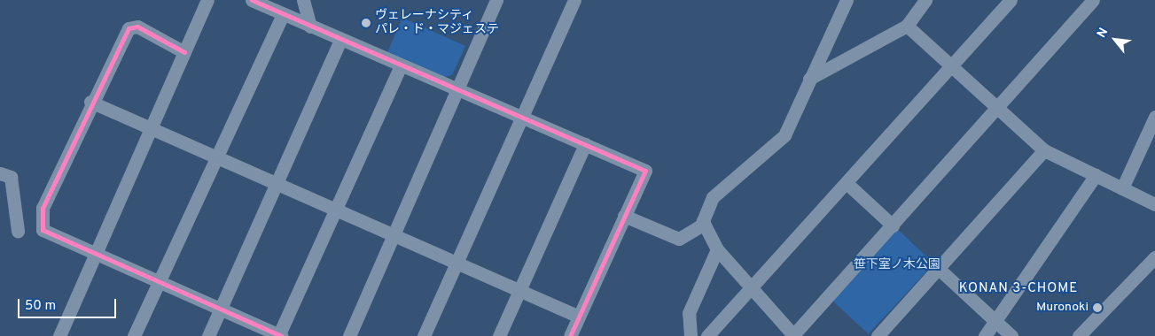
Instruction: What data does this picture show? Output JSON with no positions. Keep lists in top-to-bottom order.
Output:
{
  "districts": ["KONAN 3-CHOME"],
  "parks": ["笹下室ノ木公園"],
  "places": ["ヴェレーナシティ パレ・ド・マジェステ", "Muronoki"],
  "scale_bar": "50 m",
  "north": "top left"
}
